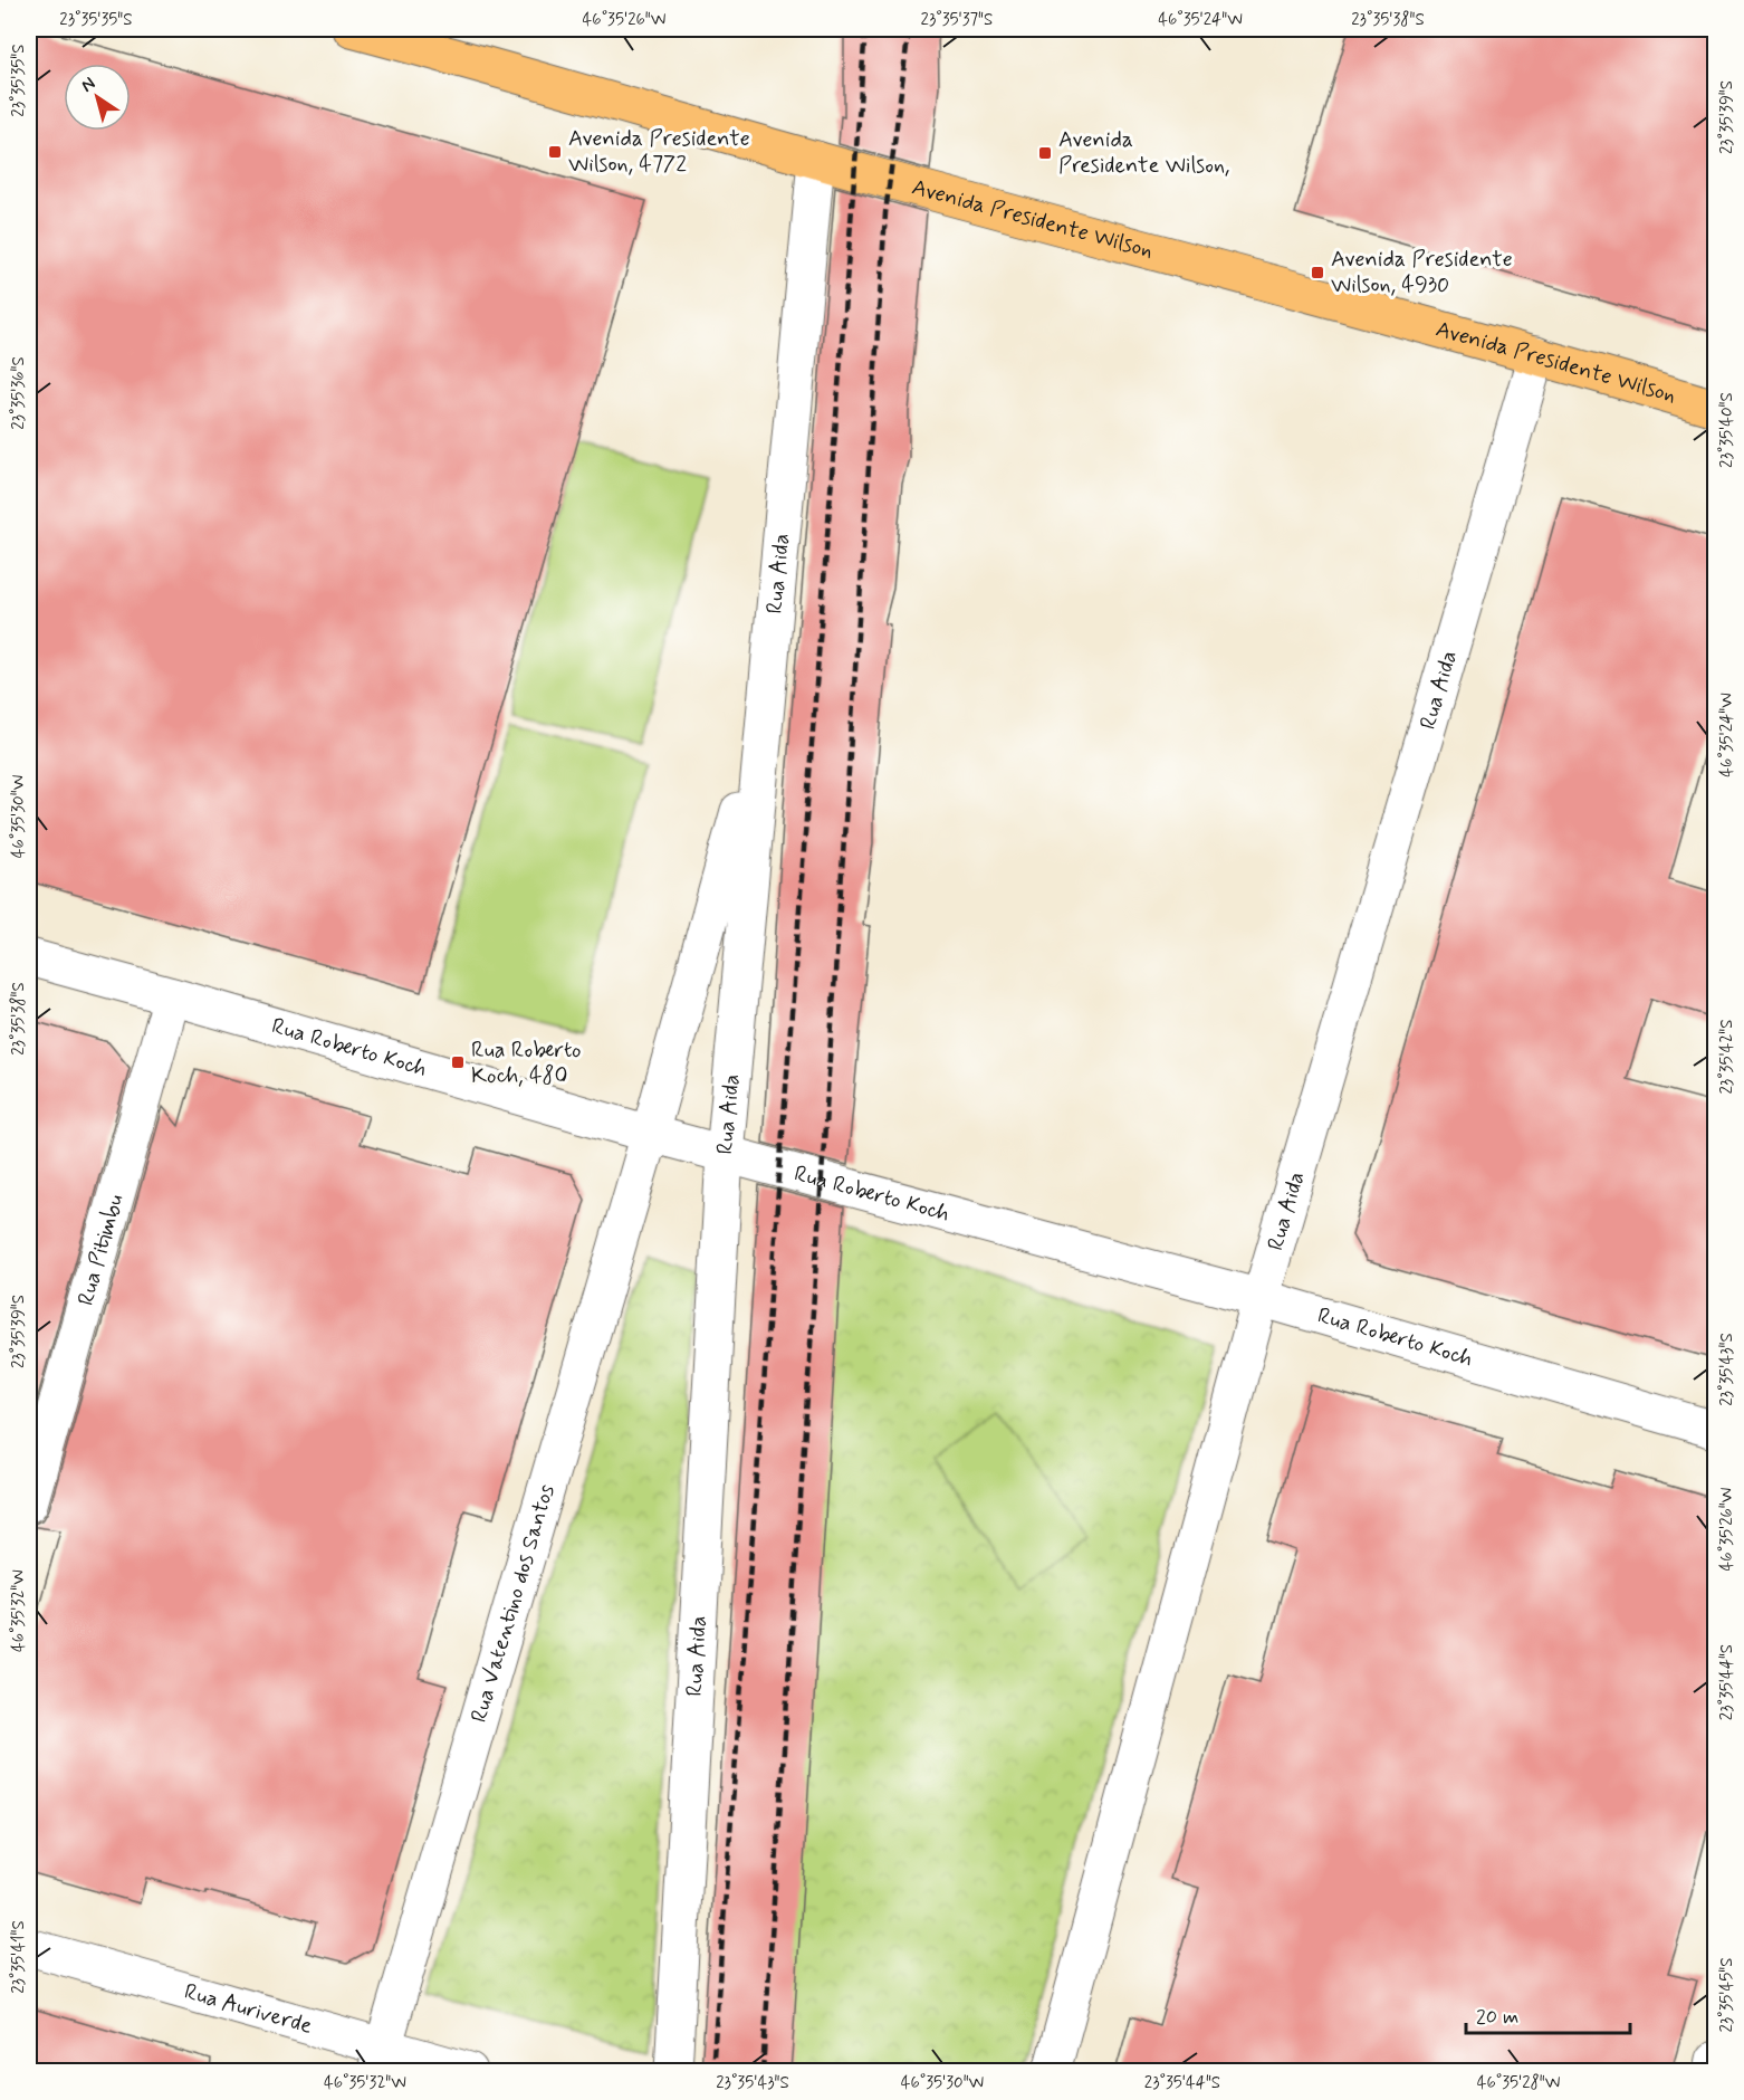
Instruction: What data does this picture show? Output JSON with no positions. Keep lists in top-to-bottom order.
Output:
{
  "streets": {
    "main road": ["Avenida Presidente Wilson"],
    "street": [
      "Rua Aida",
      "Rua Roberto Koch",
      "Rua Pitimbu",
      "Rua Vatentino dos Santos",
      "Rua Auriverde"
    ]
  },
  "crossings": [
    ["Avenida Presidente Wilson", "Rua Aida"],
    ["Rua Aida", "Rua Roberto Koch"],
    ["Rua Aida", "Rua Vatentino dos Santos"],
    ["Rua Roberto Koch", "Rua Pitimbu"],
    ["Rua Roberto Koch", "Rua Vatentino dos Santos"],
    ["Rua Vatentino dos Santos", "Rua Auriverde"]
  ],
  "places": {
    "transit": [
      "Avenida Presidente Wilson, 4772",
      "Avenida Presidente Wilson,",
      "Avenida Presidente Wilson, 4930",
      "Rua Roberto Koch, 480"
    ]
  },
  "scale_bar": "20 m",
  "north": "top left",
  "coordinates": [
    "23°35'35\"S",
    "46°35'26\"W",
    "23°35'37\"S",
    "46°35'24\"W",
    "23°35'38\"S",
    "23°35'39\"S",
    "23°35'36\"S",
    "23°35'40\"S",
    "46°35'30\"W",
    "23°35'42\"S",
    "23°35'43\"S",
    "46°35'32\"W",
    "23°35'44\"S",
    "23°35'41\"S",
    "23°35'45\"S",
    "46°35'28\"W"
  ]
}
